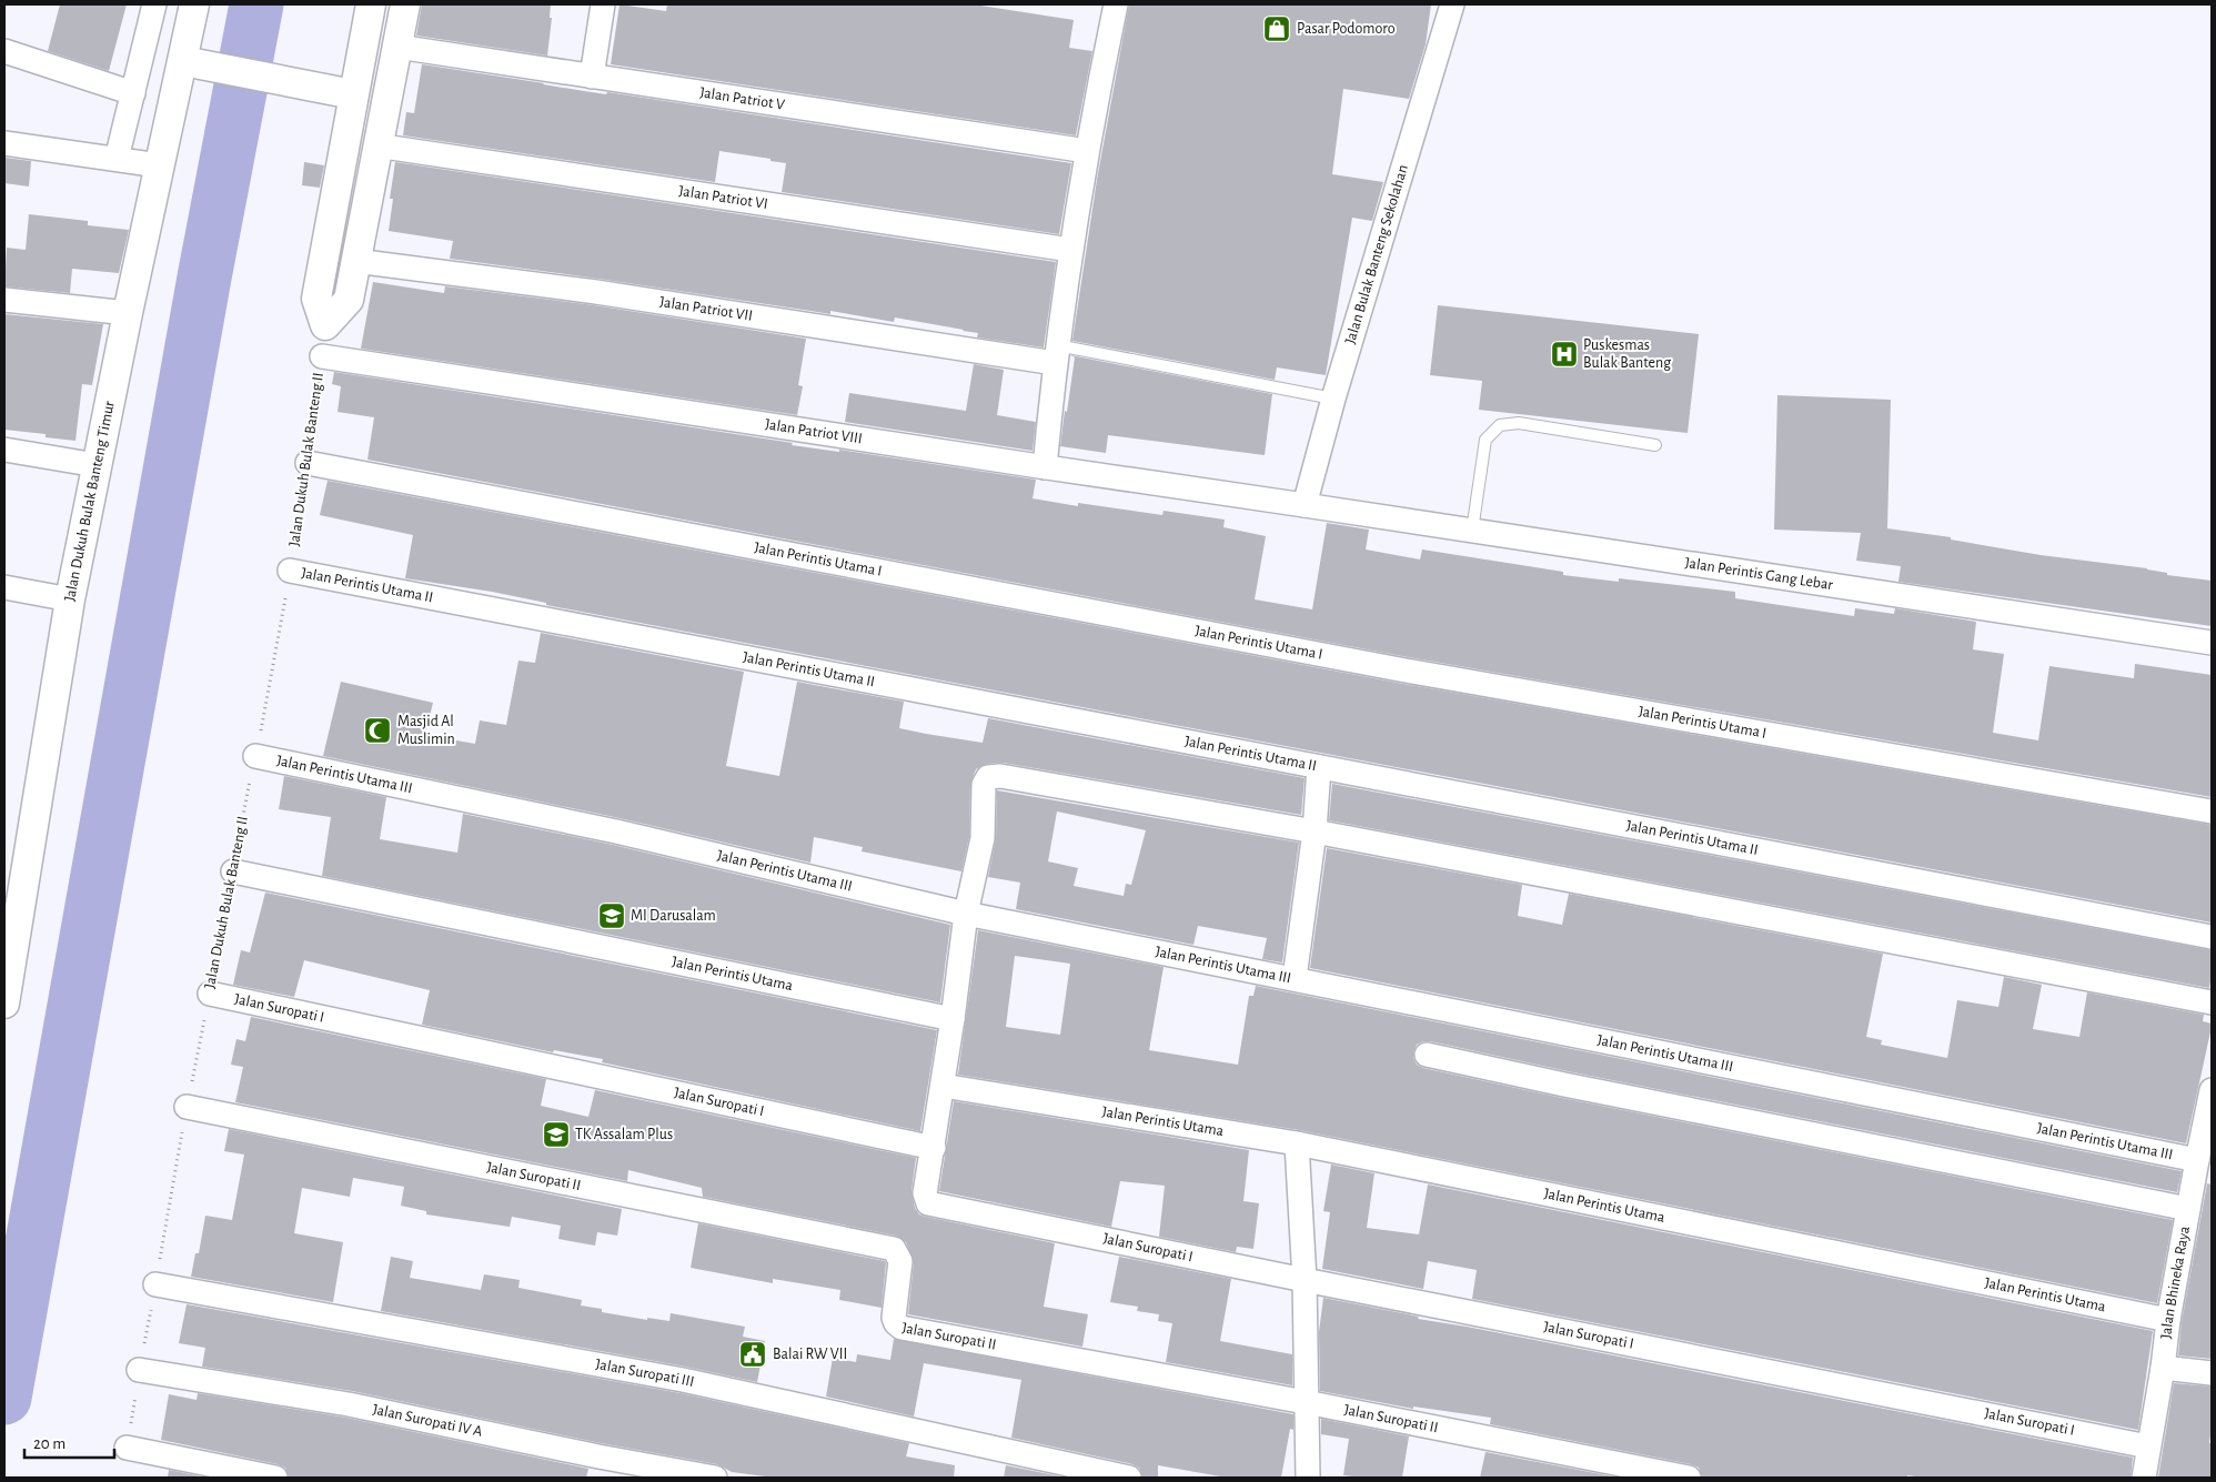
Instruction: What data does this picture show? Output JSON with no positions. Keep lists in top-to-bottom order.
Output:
{
  "streets": {
    "street": [
      "Jalan Patriot V",
      "Jalan Patriot VI",
      "Jalan Bulak Banteng Sekolahan",
      "Jalan Patriot VII",
      "Jalan Patriot VIII",
      "Jalan Dukuh Bulak Banteng Timur",
      "Jalan Perintis Utama I",
      "Jalan Perintis Gang Lebar",
      "Jalan Perintis Utama II",
      "Jalan Perintis Utama III",
      "Jalan Perintis Utama",
      "Jalan Suropati I",
      "Jalan Suropati II",
      "Jalan Bhineka Raya",
      "Jalan Suropati III",
      "Jalan Suropati IV A"
    ],
    "path": ["Jalan Dukuh Bulak Banteng II"]
  },
  "crossings": [
    ["Jalan Bulak Banteng Sekolahan", "Jalan Patriot VIII"],
    ["Jalan Bulak Banteng Sekolahan", "Jalan Perintis Gang Lebar"],
    ["Jalan Patriot VIII", "Jalan Dukuh Bulak Banteng II"],
    ["Jalan Patriot VIII", "Jalan Perintis Gang Lebar"],
    ["Jalan Dukuh Bulak Banteng II", "Jalan Perintis Utama I"],
    ["Jalan Dukuh Bulak Banteng II", "Jalan Perintis Utama II"],
    ["Jalan Dukuh Bulak Banteng II", "Jalan Perintis Utama III"],
    ["Jalan Dukuh Bulak Banteng II", "Jalan Perintis Utama"],
    ["Jalan Dukuh Bulak Banteng II", "Jalan Suropati I"],
    ["Jalan Dukuh Bulak Banteng II", "Jalan Suropati II"],
    ["Jalan Dukuh Bulak Banteng II", "Jalan Suropati III"],
    ["Jalan Dukuh Bulak Banteng II", "Jalan Suropati IV A"],
    ["Jalan Perintis Utama III", "Jalan Bhineka Raya"],
    ["Jalan Perintis Utama", "Jalan Bhineka Raya"],
    ["Jalan Suropati I", "Jalan Bhineka Raya"]
  ],
  "places": {
    "shop": ["Pasar Podomoro"],
    "hospital": ["Puskesmas Bulak Banteng"],
    "mosque": ["Masjid Al Muslimin"],
    "school or university": ["MI Darusalam", "TK Assalam Plus"],
    "public building": ["Balai RW VII"]
  },
  "scale_bar": "20 m"
}
